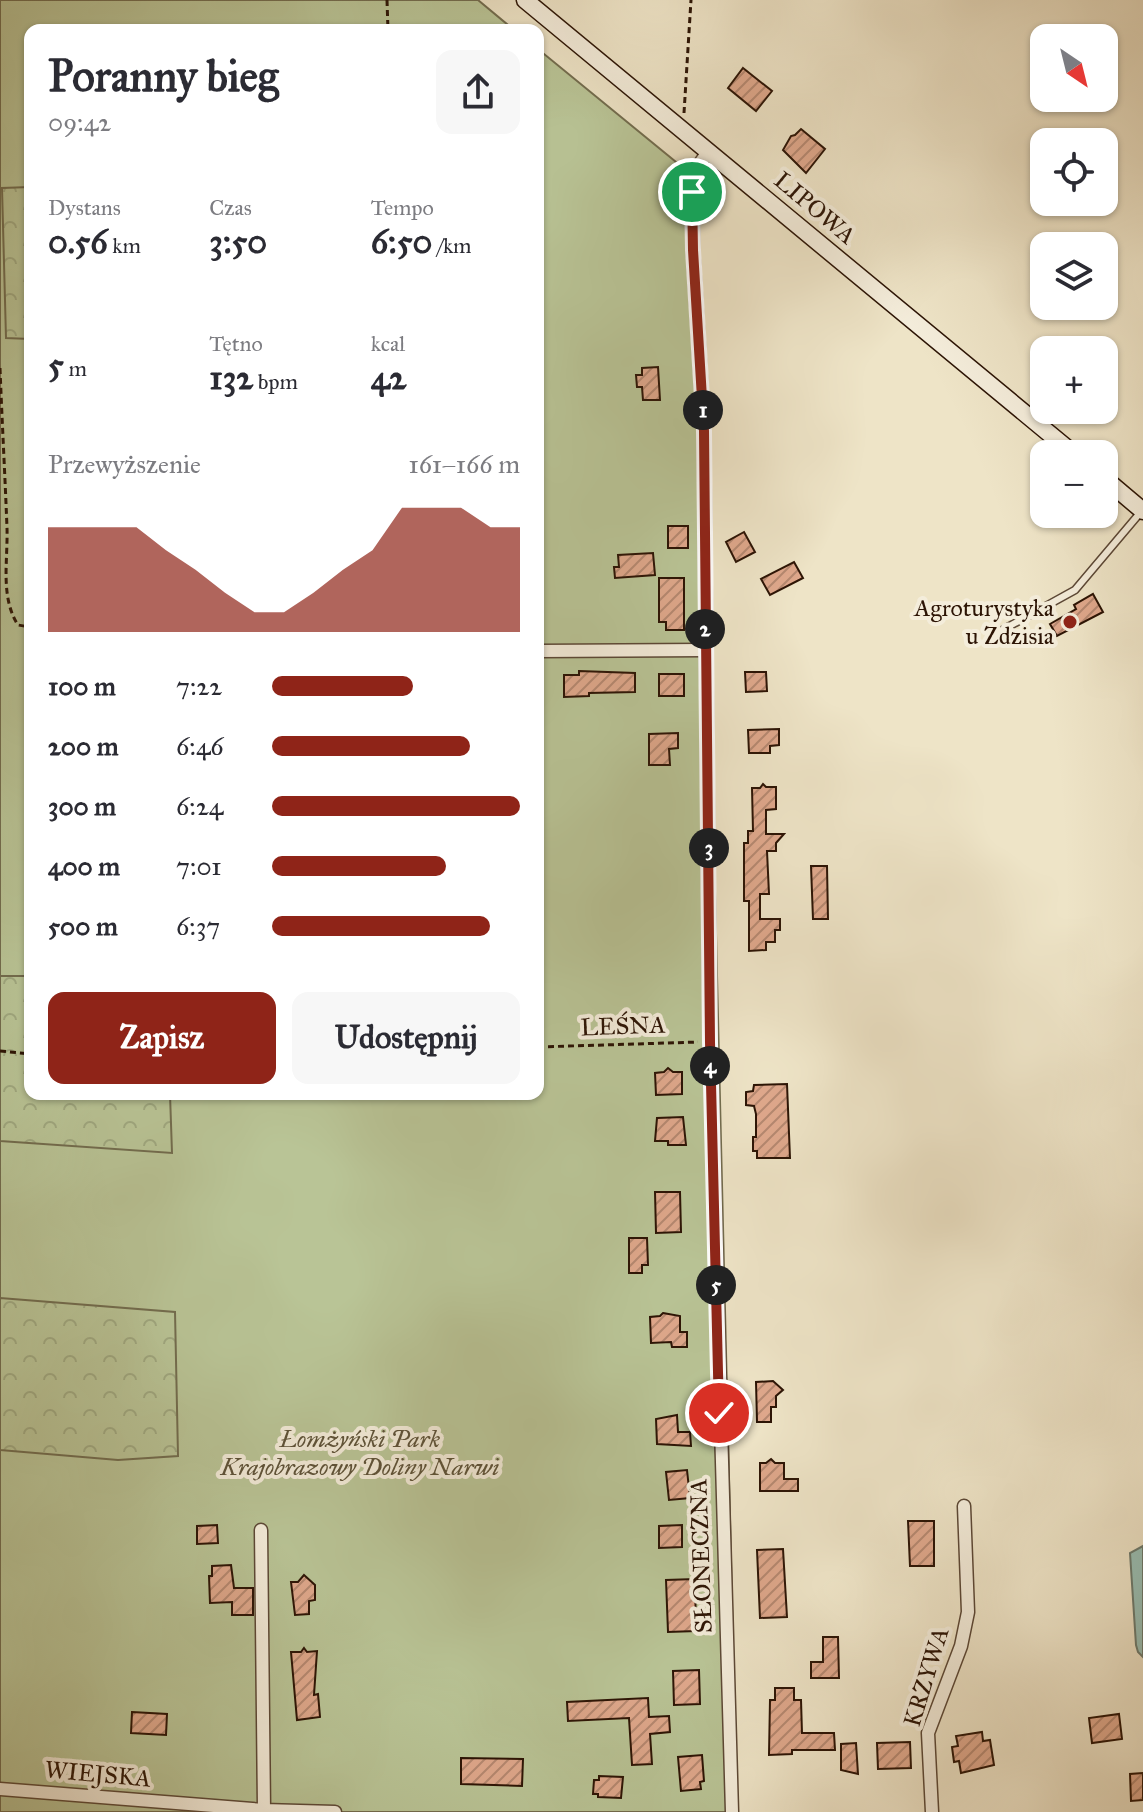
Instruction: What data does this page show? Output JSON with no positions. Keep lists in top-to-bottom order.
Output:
{
  "streets": {
    "main road": ["LIPOWA"],
    "street": ["SŁONECZNA", "KRZYWA", "WIEJSKA"],
    "path": ["LEŚNA"]
  },
  "crossings": [
    ["LIPOWA", "SŁONECZNA"],
    ["LEŚNA", "SŁONECZNA"]
  ],
  "parks": ["Łomżyński Park Krajobrazowy Doliny Narwi"],
  "places": ["Agroturystyka u Zdzisia"],
  "north": "bottom right",
  "page": {
    "map_buttons": ["+", "−"],
    "heading": ["Poranny bieg", "09:42"],
    "stats": [
      ["Dystans", "0.56 km"],
      ["Czas", "3:50"],
      ["Tempo", "6:50 /km"],
      ["5 m"],
      ["Tętno", "132 bpm"],
      ["kcal", "42"]
    ],
    "pins": [
      "1",
      "2",
      "3",
      "4",
      "5"
    ],
    "chart": ["Przewyższenie", "161–166 m"],
    "list": [
      {
        "name": "100 m",
        "note": "7:22"
      },
      {
        "name": "200 m",
        "note": "6:46"
      },
      {
        "name": "300 m",
        "note": "6:24"
      },
      {
        "name": "400 m",
        "note": "7:01"
      },
      {
        "name": "500 m",
        "note": "6:37"
      }
    ],
    "buttons": ["Zapisz", "Udostępnij"]
  }
}
